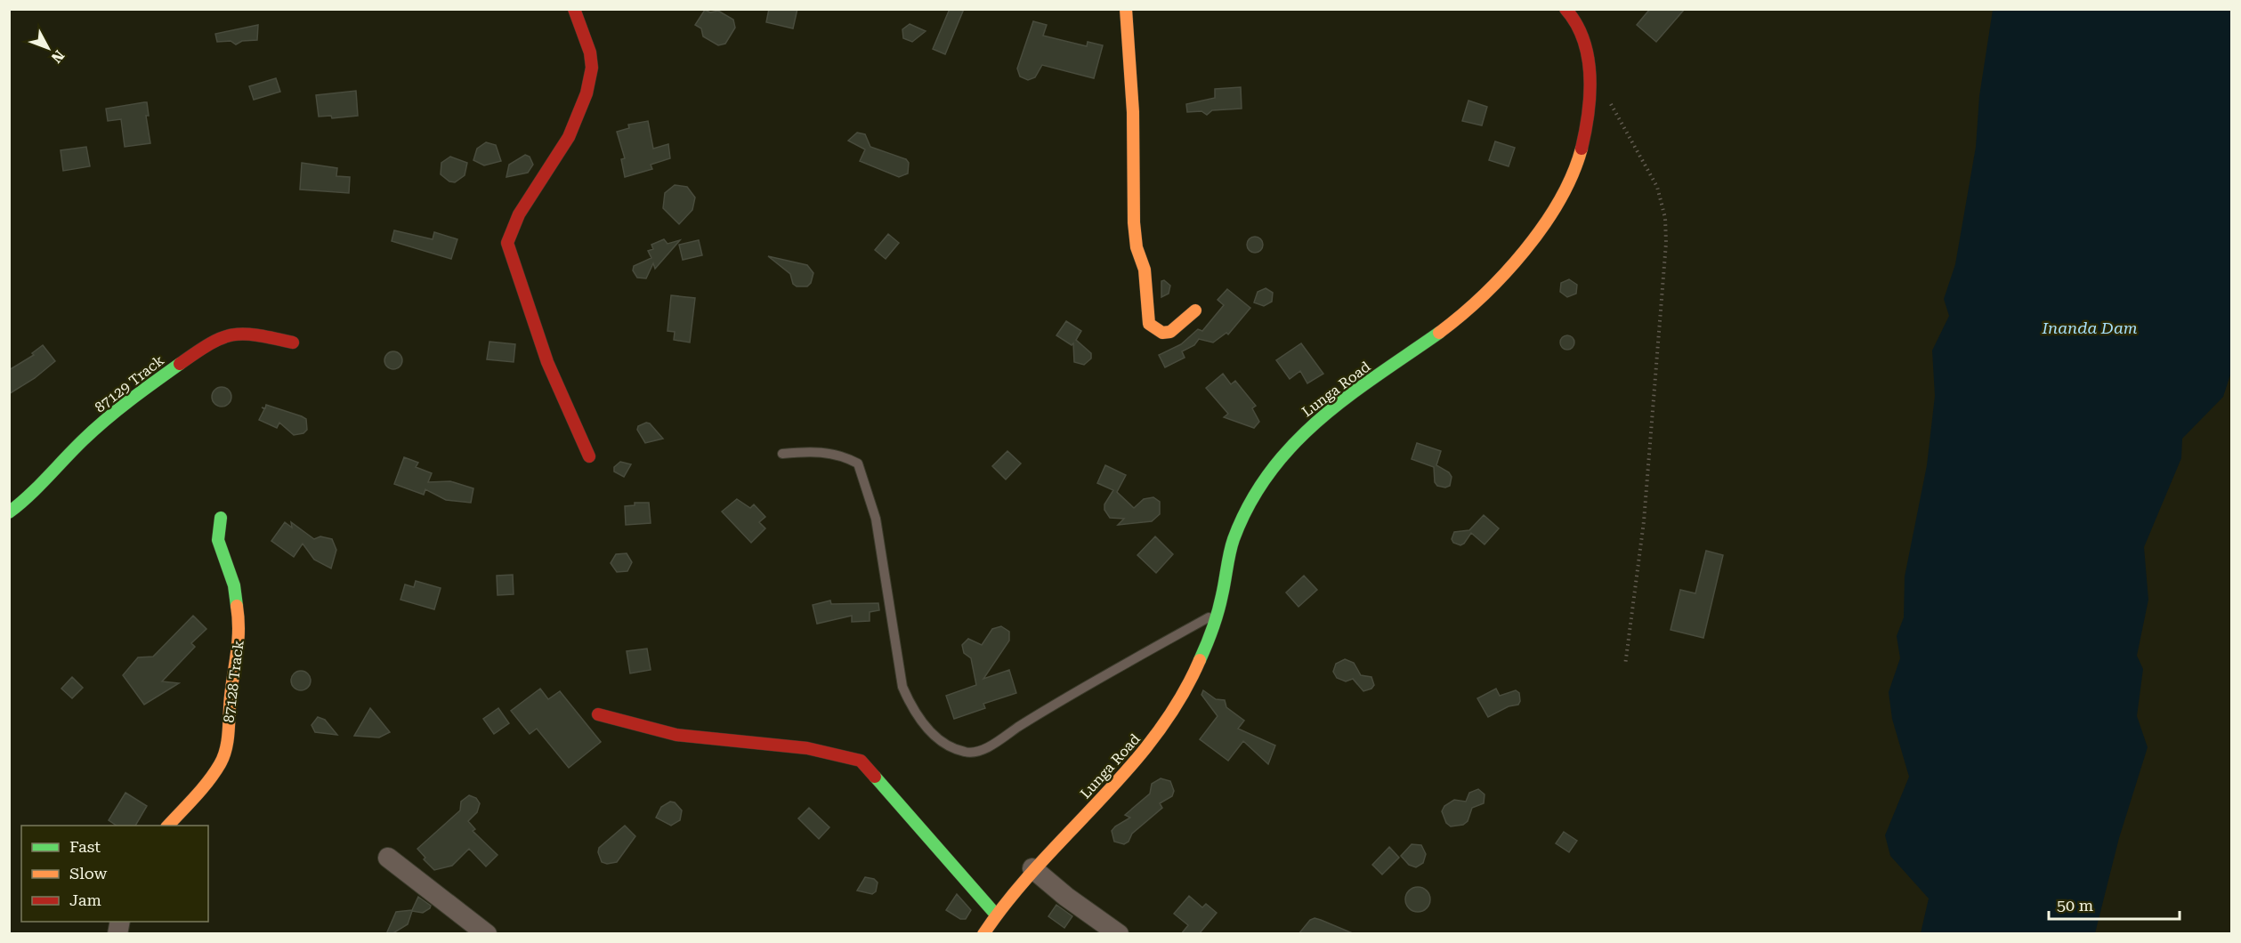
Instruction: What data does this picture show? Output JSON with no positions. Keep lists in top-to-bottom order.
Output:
{
  "streets": {
    "street": ["87129 Track", "Lunga Road", "87128 Track"]
  },
  "water": ["Inanda Dam"],
  "legend": ["Fast", "Slow", "Jam"],
  "scale_bar": "50 m",
  "north": "bottom right"
}
